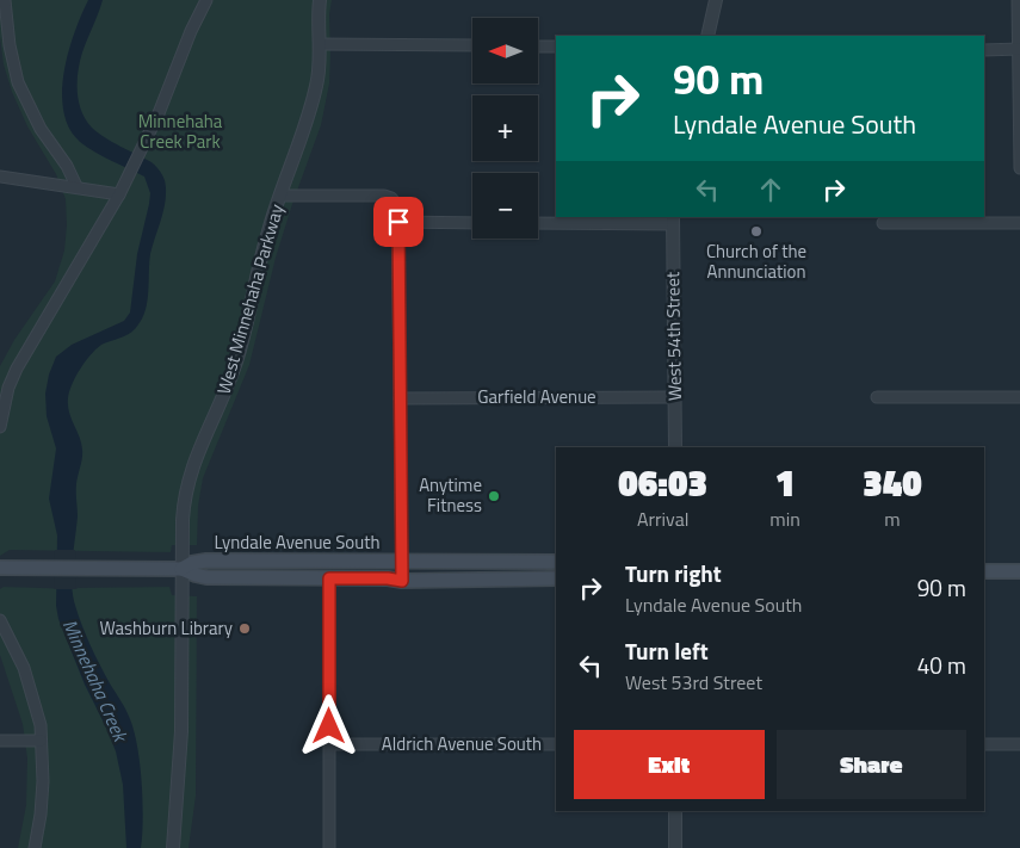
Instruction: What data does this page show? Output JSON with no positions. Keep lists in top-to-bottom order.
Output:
{
  "streets": {
    "main road": ["Lyndale Avenue South"],
    "street": [
      "West Minnehaha Parkway",
      "West 54th Street",
      "Garfield Avenue",
      "Aldrich Avenue South"
    ]
  },
  "crossings": [
    ["West Minnehaha Parkway", "Lyndale Avenue South"],
    ["West 54th Street", "Garfield Avenue"]
  ],
  "water": ["Minnehaha Creek"],
  "parks": ["Minnehaha Creek Park"],
  "places": ["Church of the Annunciation", "Anytime Fitness", "Washburn Library"],
  "north": "left",
  "page": {
    "map_buttons": ["+", "−"],
    "turn": ["90 m", "Lyndale Avenue South"],
    "eta": [
      "06:03",
      "Arrival",
      "1",
      "min",
      "340",
      "m"
    ],
    "list": [
      {
        "name": "Turn right",
        "note": "Lyndale Avenue South",
        "value": "90 m"
      },
      {
        "name": "Turn left",
        "note": "West 53rd Street",
        "value": "40 m"
      }
    ],
    "buttons": ["Exit", "Share"]
  }
}
